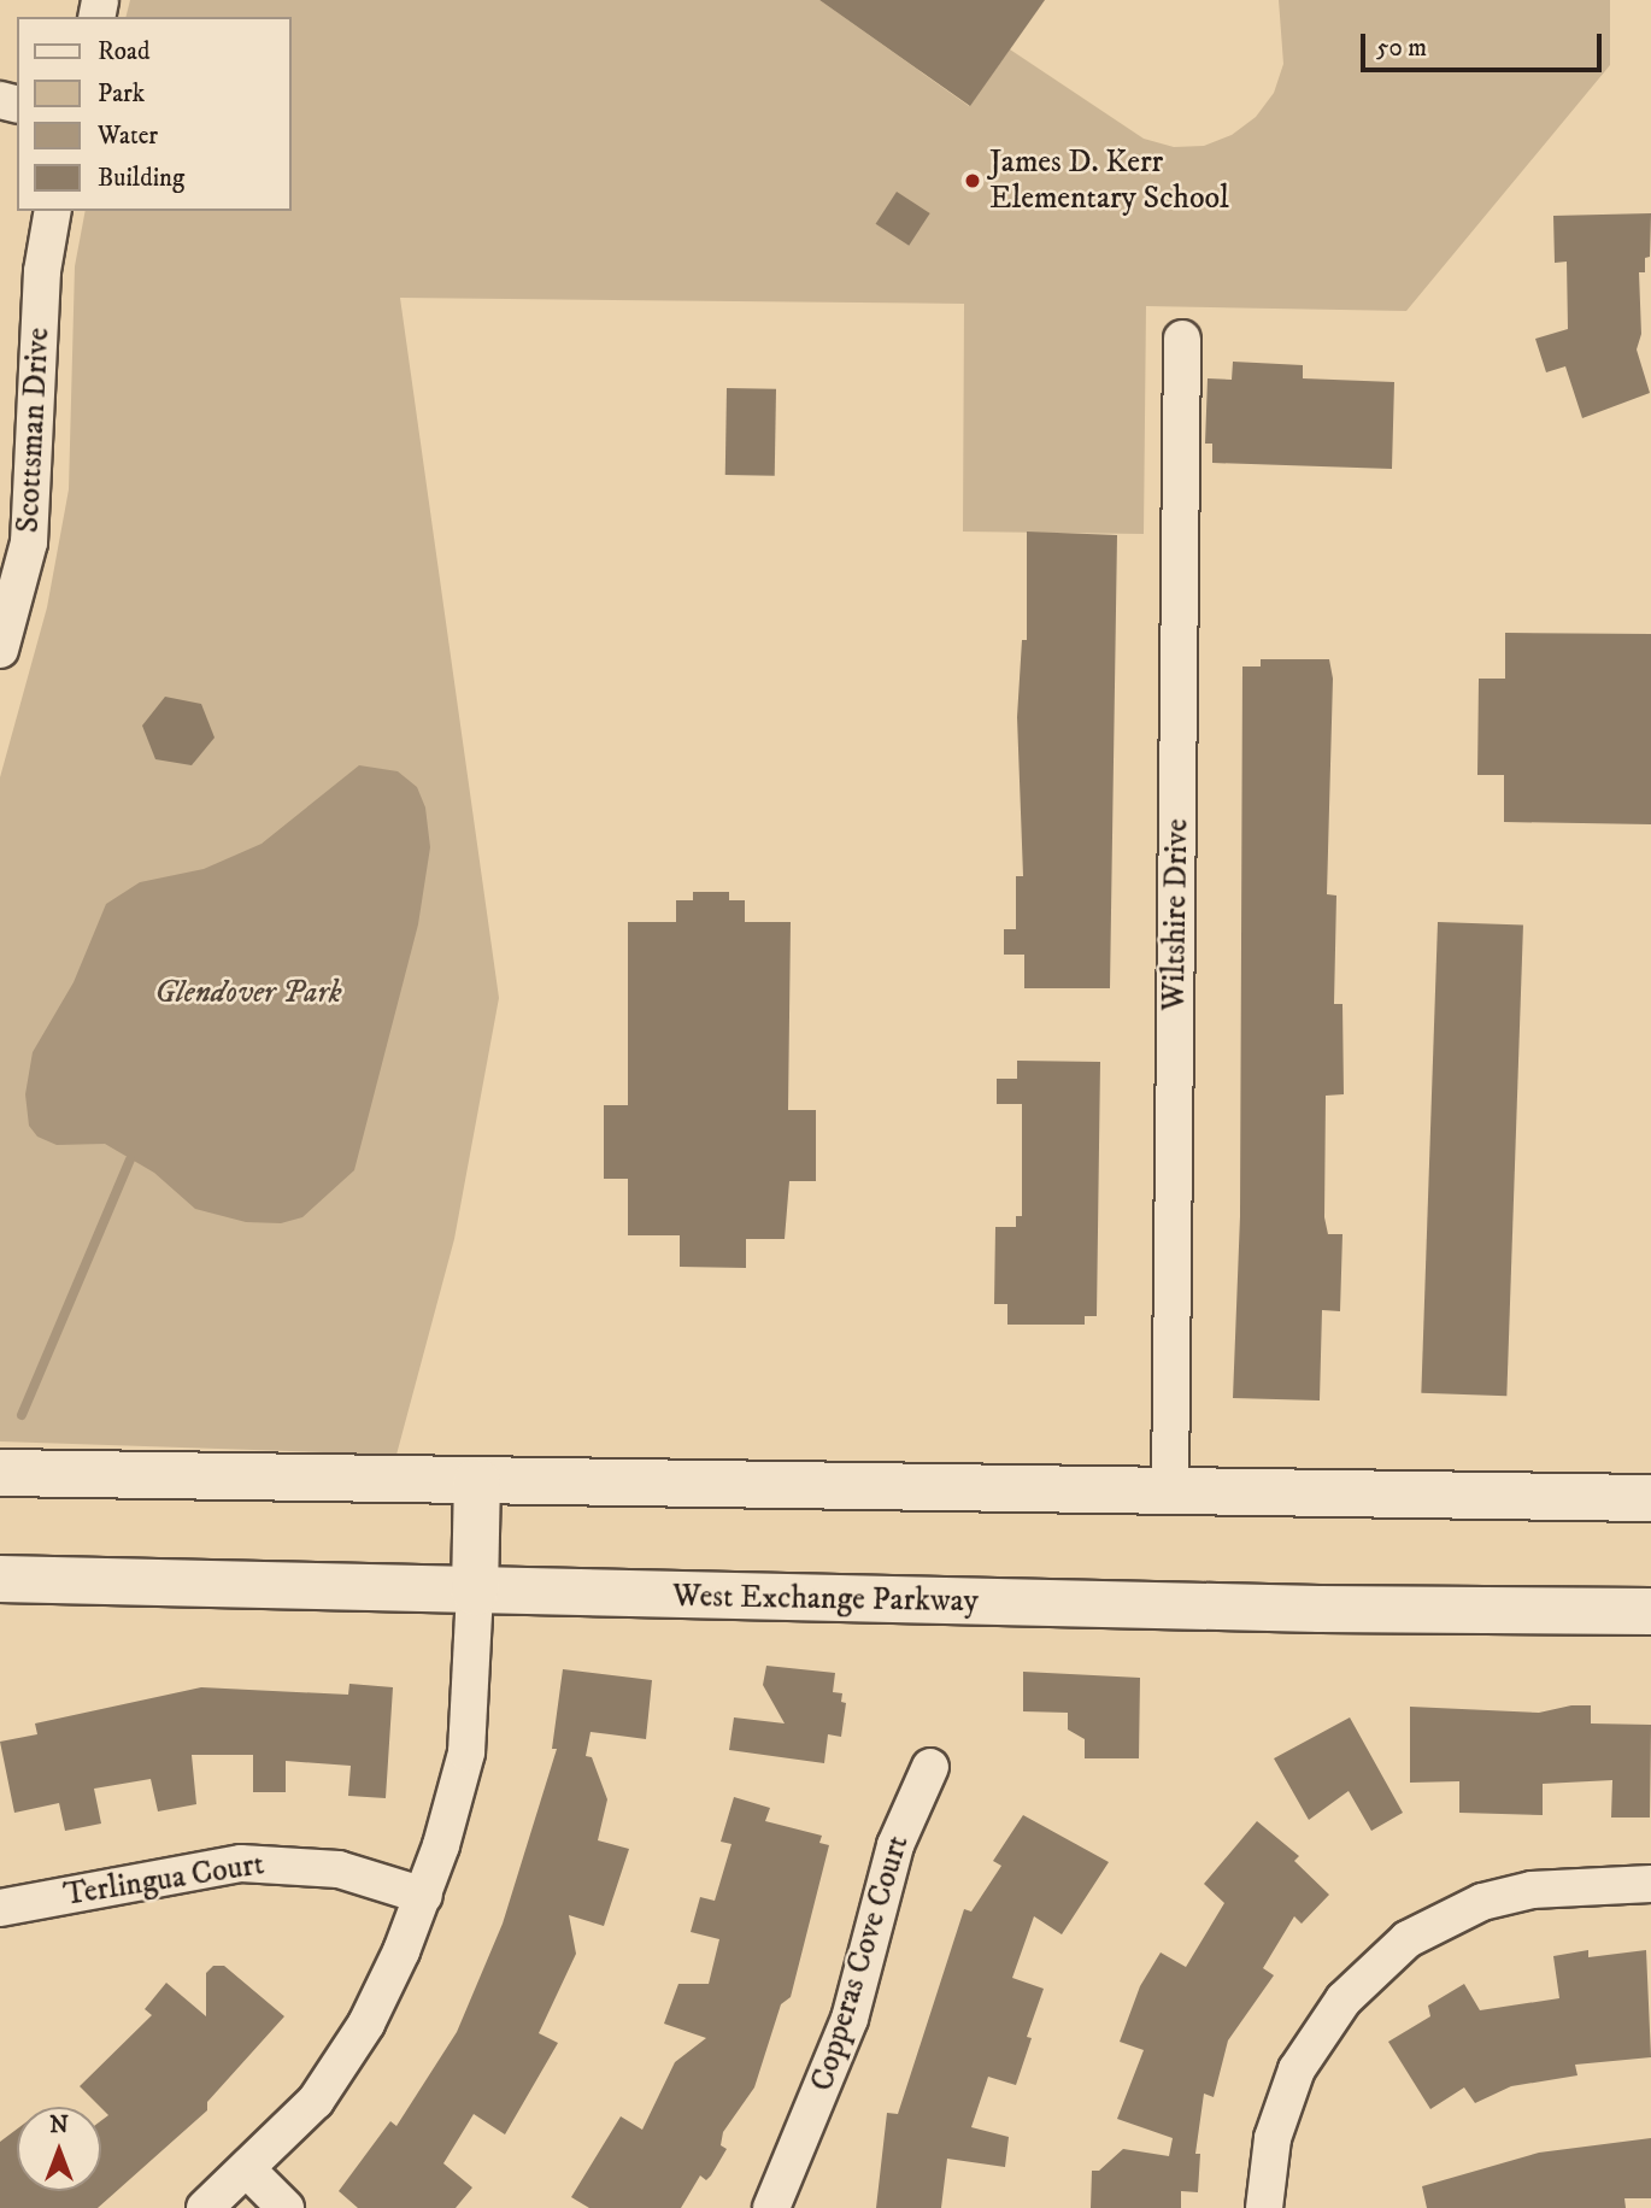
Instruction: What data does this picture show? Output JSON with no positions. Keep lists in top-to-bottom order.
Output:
{
  "streets": {
    "main road": ["West Exchange Parkway"],
    "street": [
      "Scottsman Drive",
      "Wiltshire Drive",
      "Terlingua Court",
      "Copperas Cove Court"
    ]
  },
  "parks": ["Glendover Park"],
  "places": ["James D. Kerr Elementary School"],
  "legend": [
    "Road",
    "Park",
    "Water",
    "Building"
  ],
  "scale_bar": "50 m",
  "north": "top"
}
